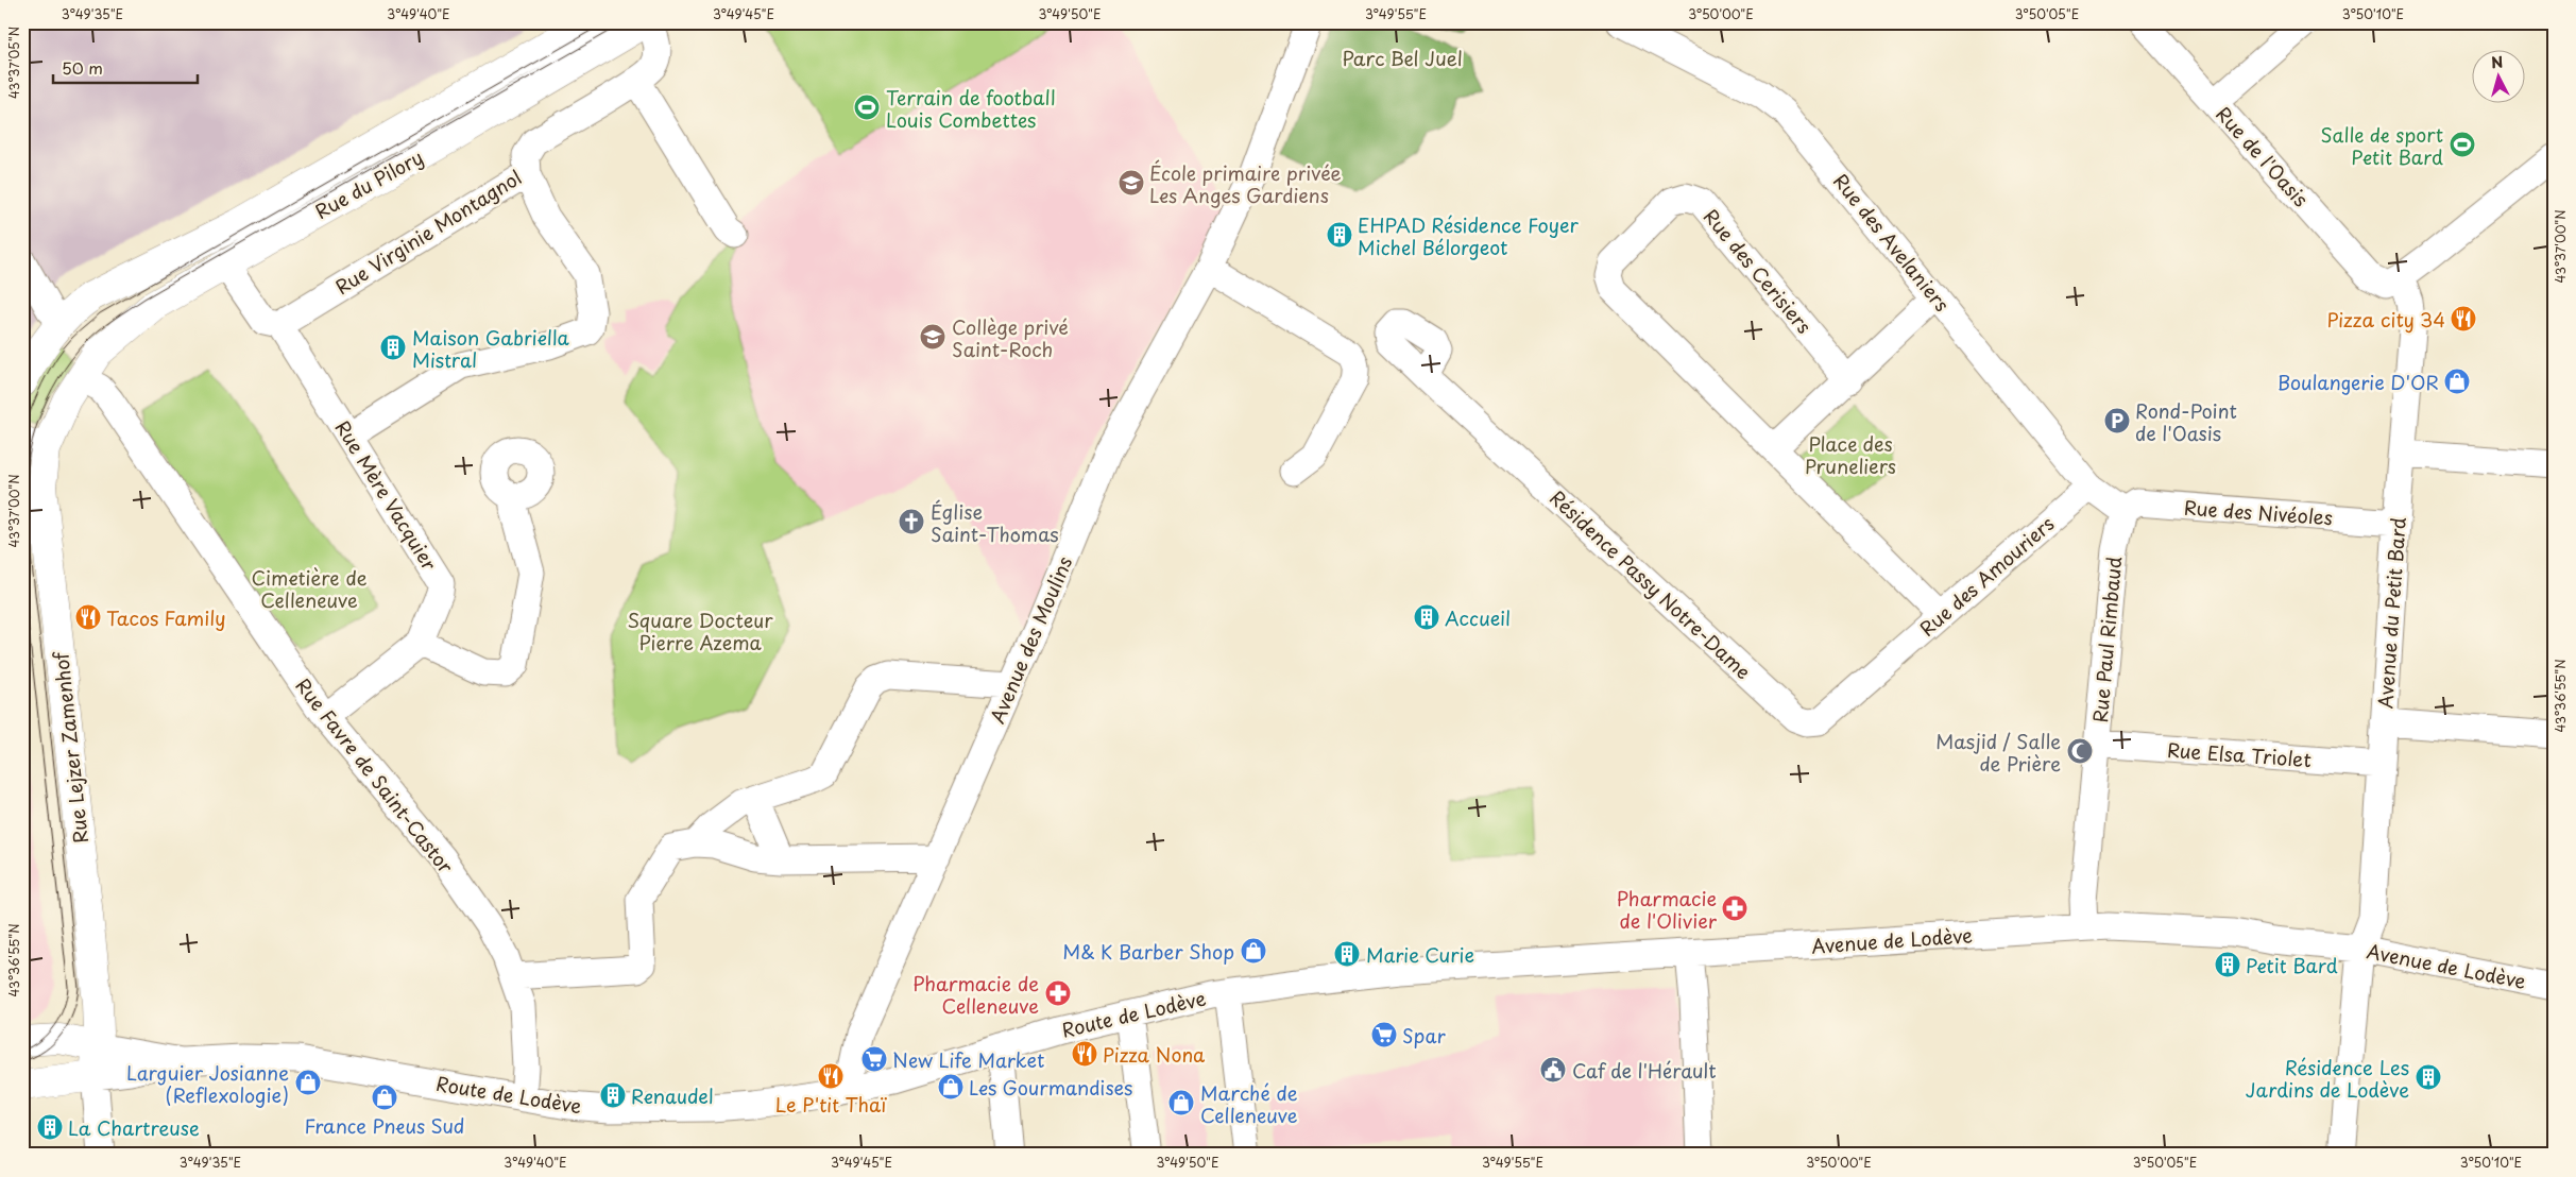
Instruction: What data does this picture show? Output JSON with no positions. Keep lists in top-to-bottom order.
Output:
{
  "streets": {
    "main road": ["Rue du Pilory", "Rue Lejzer Zamenhof", "Route de Lodève"],
    "street": [
      "Rue de l'Oasis",
      "Rue Virginie Montagnol",
      "Rue des Avelaniers",
      "Rue des Cerisiers",
      "Rue Mère Vacquier",
      "Rue des Nivéoles",
      "Rue des Amouriers",
      "Résidence Passy Notre-Dame",
      "Avenue du Petit Bard",
      "Avenue des Moulins",
      "Rue Paul Rimbaud",
      "Rue Elsa Triolet",
      "Rue Favre de Saint-Castor",
      "Avenue de Lodève"
    ]
  },
  "crossings": [
    ["Rue de l'Oasis", "Avenue du Petit Bard"],
    ["Rue du Pilory", "Rue Virginie Montagnol"],
    ["Rue du Pilory", "Rue Mère Vacquier"],
    ["Rue du Pilory", "Rue Lejzer Zamenhof"],
    ["Rue du Pilory", "Rue Favre de Saint-Castor"],
    ["Rue Virginie Montagnol", "Rue Mère Vacquier"],
    ["Rue des Avelaniers", "Rue des Nivéoles"],
    ["Rue des Avelaniers", "Rue des Amouriers"],
    ["Rue des Avelaniers", "Rue Paul Rimbaud"],
    ["Rue des Cerisiers", "Rue des Amouriers"],
    ["Rue Mère Vacquier", "Rue Favre de Saint-Castor"],
    ["Rue des Nivéoles", "Avenue du Petit Bard"],
    ["Rue des Nivéoles", "Rue Paul Rimbaud"],
    ["Rue des Amouriers", "Résidence Passy Notre-Dame"],
    ["Avenue du Petit Bard", "Rue Elsa Triolet"],
    ["Avenue du Petit Bard", "Avenue de Lodève"],
    ["Avenue des Moulins", "Route de Lodève"],
    ["Rue Paul Rimbaud", "Rue Elsa Triolet"],
    ["Rue Paul Rimbaud", "Avenue de Lodève"],
    ["Rue Lejzer Zamenhof", "Rue Favre de Saint-Castor"],
    ["Rue Lejzer Zamenhof", "Route de Lodève"],
    ["Rue Favre de Saint-Castor", "Route de Lodève"],
    ["Avenue de Lodève", "Route de Lodève"]
  ],
  "parks": [
    "Parc Bel Juel",
    "Place des Pruneliers",
    "Cimetière de Celleneuve",
    "Square Docteur Pierre Azema"
  ],
  "places": {
    "sports": ["Terrain de football Louis Combettes", "Salle de sport Petit Bard"],
    "school or university": ["École primaire privée Les Anges Gardiens", "Collège privé Saint-Roch"],
    "building": [
      "EHPAD Résidence Foyer Michel Bélorgeot",
      "Maison Gabriella Mistral",
      "Accueil",
      "Marie Curie",
      "Petit Bard",
      "Résidence Les Jardins de Lodève",
      "Renaudel",
      "La Chartreuse"
    ],
    "restaurant": [
      "Pizza city 34",
      "Tacos Family",
      "Pizza Nona",
      "Le P'tit Thaï"
    ],
    "shop": [
      "Boulangerie D'OR",
      "M& K Barber Shop",
      "Larguier Josianne (Reflexologie)",
      "Les Gourmandises",
      "France Pneus Sud",
      "Marché de Celleneuve"
    ],
    "parking": ["Rond-Point de l'Oasis"],
    "church": ["Église Saint-Thomas"],
    "mosque": ["Masjid / Salle de Prière"],
    "pharmacy": ["Pharmacie de l'Olivier", "Pharmacie de Celleneuve"],
    "supermarket": ["Spar", "New Life Market"],
    "public building": ["Caf de l'Hérault"]
  },
  "scale_bar": "50 m",
  "north": "top",
  "coordinates": [
    "3°49'35\"E",
    "3°49'40\"E",
    "3°49'45\"E",
    "3°49'50\"E",
    "3°49'55\"E",
    "3°50'00\"E",
    "3°50'05\"E",
    "3°50'10\"E",
    "43°37'05\"N",
    "43°37'00\"N",
    "43°36'55\"N"
  ]
}
